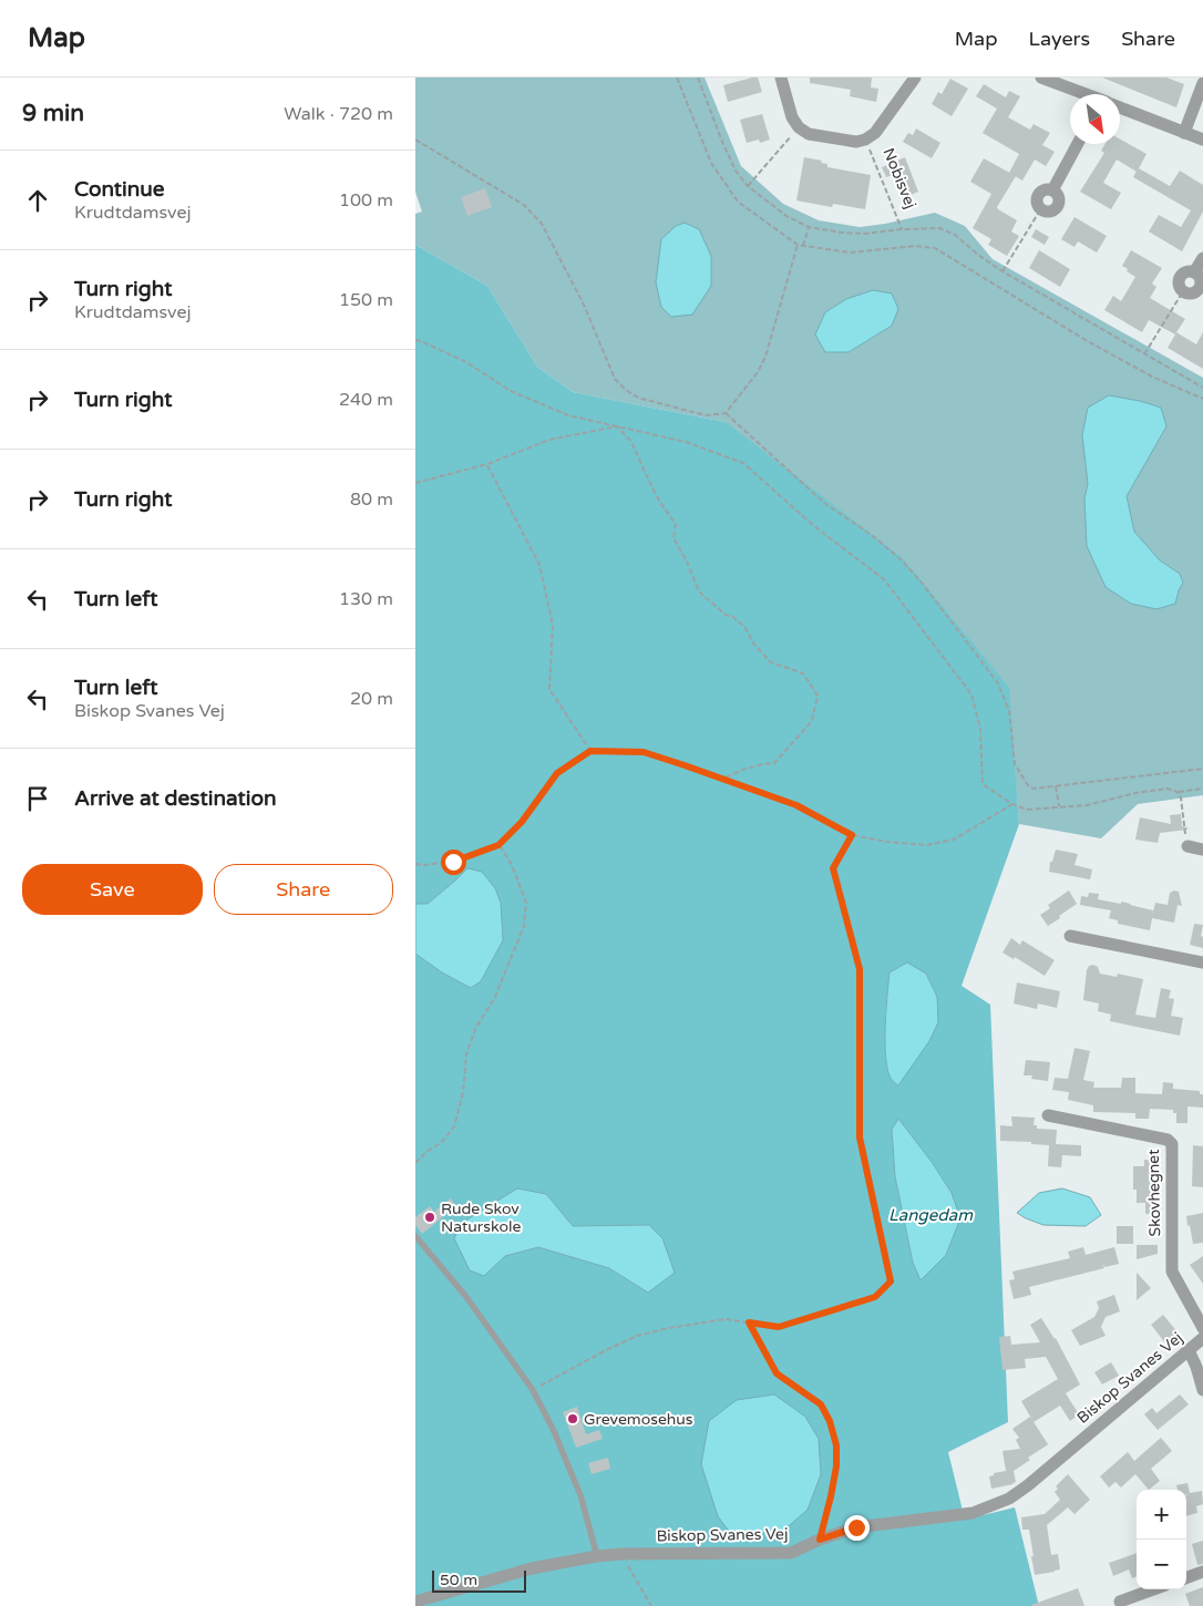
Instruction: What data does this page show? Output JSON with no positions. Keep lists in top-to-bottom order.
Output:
{
  "streets": {
    "street": ["Nobisvej", "Skovhegnet", "Biskop Svanes Vej"]
  },
  "water": ["Langedam"],
  "places": ["Rude Skov Naturskole", "Grevemosehus"],
  "scale_bar": "50 m",
  "north": "bottom right",
  "page": {
    "header": "Map",
    "nav": ["Map", "Layers", "Share"],
    "heading": ["9 min", "Walk · 720 m"],
    "list": [
      ["Continue", "Krudtdamsvej", "100 m"],
      ["Turn right", "Krudtdamsvej", "150 m"],
      ["Turn right", "240 m"],
      ["Turn right", "80 m"],
      ["Turn left", "130 m"],
      ["Turn left", "Biskop Svanes Vej", "20 m"],
      "Arrive at destination"
    ],
    "buttons": ["Save", "Share"],
    "map_buttons": ["+", "−"],
    "scale": "50 m"
  }
}
